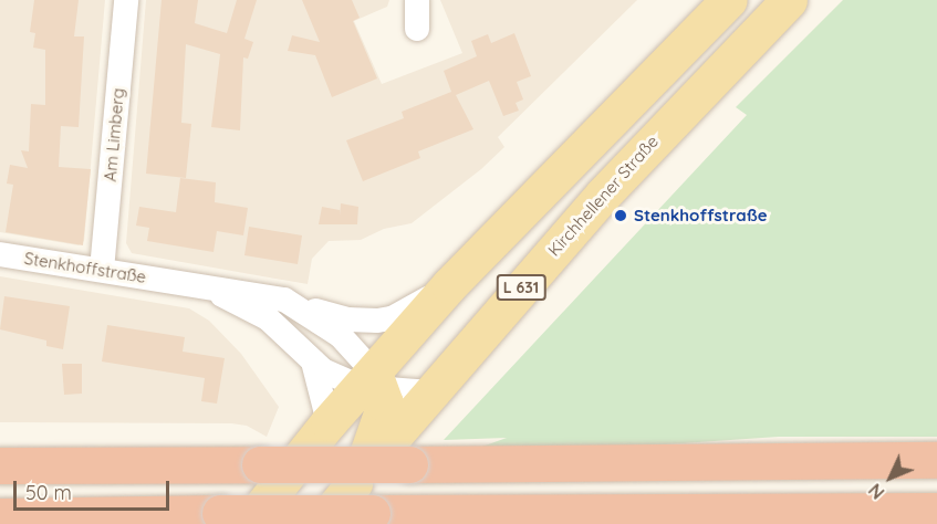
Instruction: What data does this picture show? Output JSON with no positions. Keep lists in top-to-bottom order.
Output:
{
  "streets": {
    "main road": ["Kirchhellener Straße", "L 631"],
    "street": ["Am Limberg", "Stenkhoffstraße"]
  },
  "crossings": [
    ["Am Limberg", "Stenkhoffstraße"],
    ["Kirchhellener Straße", "Stenkhoffstraße"]
  ],
  "places": ["Stenkhoffstraße"],
  "scale_bar": "50 m",
  "north": "bottom left"
}
